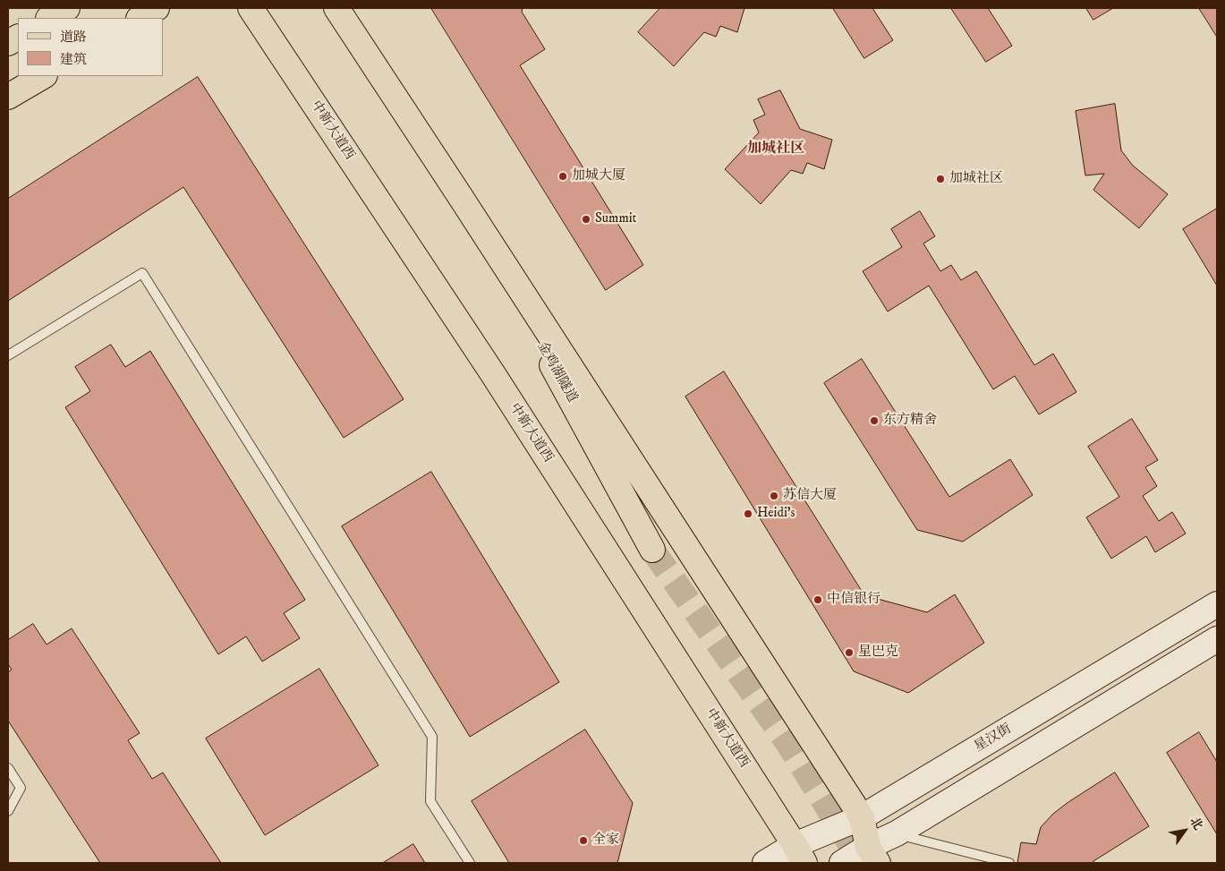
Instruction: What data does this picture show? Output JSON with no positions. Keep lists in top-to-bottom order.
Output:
{
  "streets": {
    "main road": ["中新大道西", "金鸡湖隧道", "星汉街"]
  },
  "crossings": [
    ["中新大道西", "星汉街"]
  ],
  "districts": ["加城社区"],
  "places": [
    "加城大厦",
    "加城社区",
    "Summit",
    "东方精舍",
    "苏信大厦",
    "Heidi's",
    "中信银行",
    "星巴克",
    "全家"
  ],
  "legend": ["道路", "建筑"],
  "north": "top right"
}
